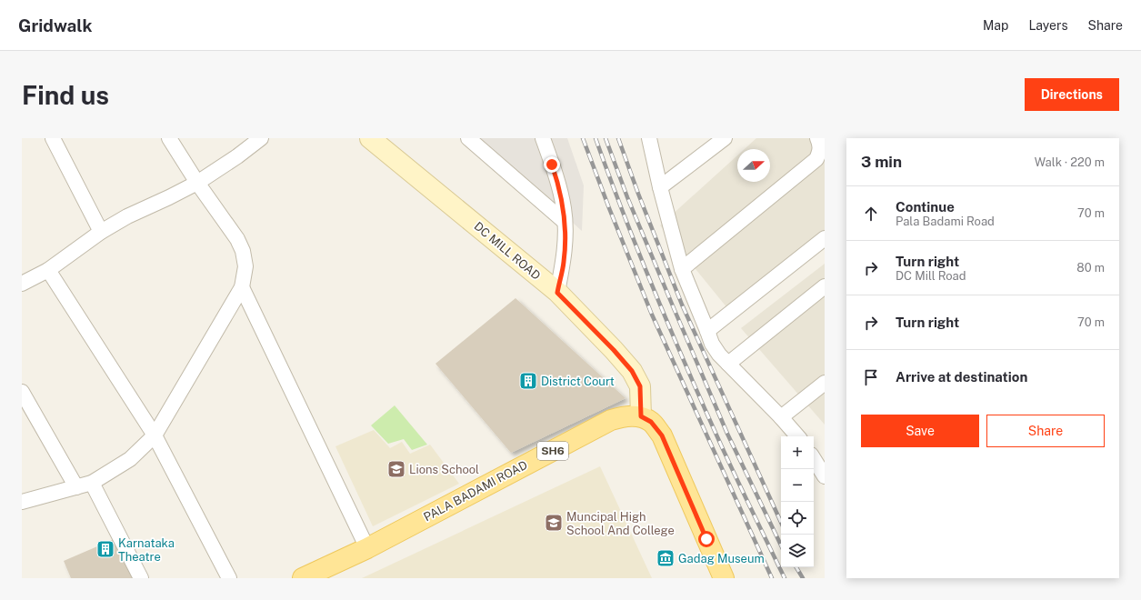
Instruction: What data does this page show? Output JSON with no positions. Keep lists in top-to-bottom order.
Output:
{
  "streets": {
    "main road": ["DC MILL ROAD", "SH6", "PALA BADAMI ROAD"]
  },
  "crossings": [
    ["DC MILL ROAD", "PALA BADAMI ROAD"]
  ],
  "places": {
    "building": ["District Court", "Karnataka Theatre"],
    "school or university": ["Lions School", "Muncipal High School And College"],
    "museum": ["Gadag Museum"]
  },
  "north": "right",
  "page": {
    "header": "Gridwalk",
    "nav": ["Map", "Layers", "Share"],
    "buttons": [
      "Directions",
      ["Save", "Share"]
    ],
    "title": "Find us",
    "heading": ["3 min", "Walk · 220 m"],
    "list": [
      ["Continue", "Pala Badami Road", "70 m"],
      ["Turn right", "DC Mill Road", "80 m"],
      ["Turn right", "70 m"],
      "Arrive at destination"
    ],
    "map_buttons": ["+", "−"]
  }
}
